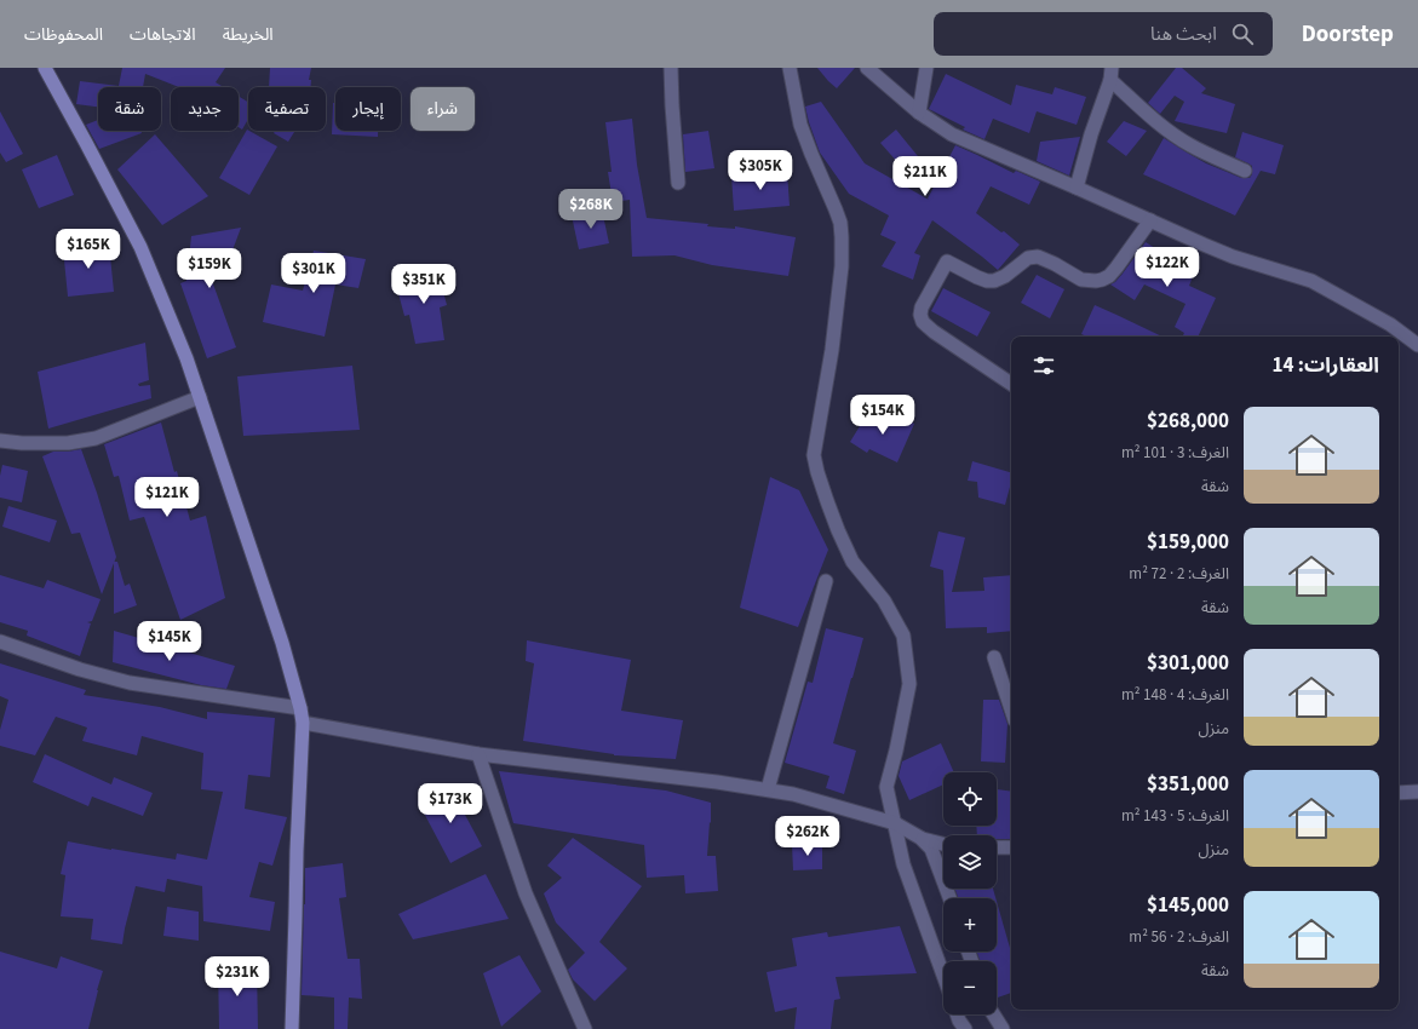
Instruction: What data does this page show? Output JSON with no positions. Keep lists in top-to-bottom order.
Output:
{
  "page": {
    "header": "Doorstep",
    "search": "ابحث هنا",
    "nav": ["الخريطة", "الاتجاهات", "المحفوظات"],
    "chip": [
      "شراء",
      "إيجار",
      "تصفية",
      "جديد",
      "شقة"
    ],
    "price": [
      "$305K",
      "$211K",
      "$268K",
      "$165K",
      "$122K",
      "$159K",
      "$301K",
      "$351K",
      "$154K",
      "$121K",
      "$145K",
      "$173K",
      "$262K",
      "$231K"
    ],
    "heading": "العقارات: 14",
    "list": [
      {
        "name": "$268,000",
        "note": "الغرف: 3 · 101 m² · شقة"
      },
      {
        "name": "$159,000",
        "note": "الغرف: 2 · 72 m² · شقة"
      },
      {
        "name": "$301,000",
        "note": "الغرف: 4 · 148 m² · منزل"
      },
      {
        "name": "$351,000",
        "note": "الغرف: 5 · 143 m² · منزل"
      },
      {
        "name": "$145,000",
        "note": "الغرف: 2 · 56 m² · شقة"
      }
    ],
    "map_buttons": ["+", "−"]
  }
}
